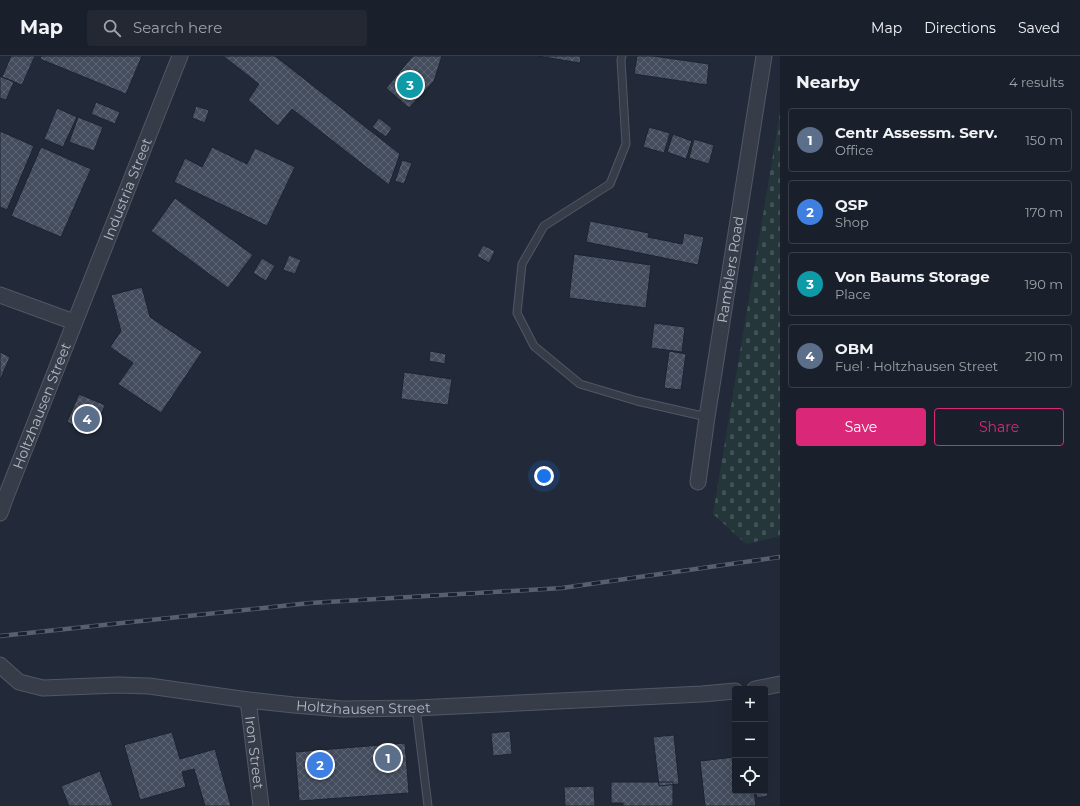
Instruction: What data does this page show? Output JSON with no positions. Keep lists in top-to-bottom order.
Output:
{
  "streets": {
    "street": [
      "Industria Street",
      "Ramblers Road",
      "Holtzhausen Street",
      "Iron Street"
    ]
  },
  "crossings": [
    ["Industria Street", "Holtzhausen Street"],
    ["Holtzhausen Street", "Iron Street"]
  ],
  "page": {
    "header": "Map",
    "search": "Search here",
    "nav": ["Map", "Directions", "Saved"],
    "heading": ["Nearby", "4 results"],
    "pins": [
      "3",
      "4",
      "1",
      "2"
    ],
    "list": [
      {
        "mark": "1",
        "name": "Centr Assessm. Serv.",
        "note": "Office",
        "value": "150 m"
      },
      {
        "mark": "2",
        "name": "QSP",
        "note": "Shop",
        "value": "170 m"
      },
      {
        "mark": "3",
        "name": "Von Baums Storage",
        "note": "Place",
        "value": "190 m"
      },
      {
        "mark": "4",
        "name": "OBM",
        "note": "Fuel · Holtzhausen Street",
        "value": "210 m"
      }
    ],
    "buttons": ["Save", "Share"],
    "map_buttons": ["+", "−"]
  }
}
